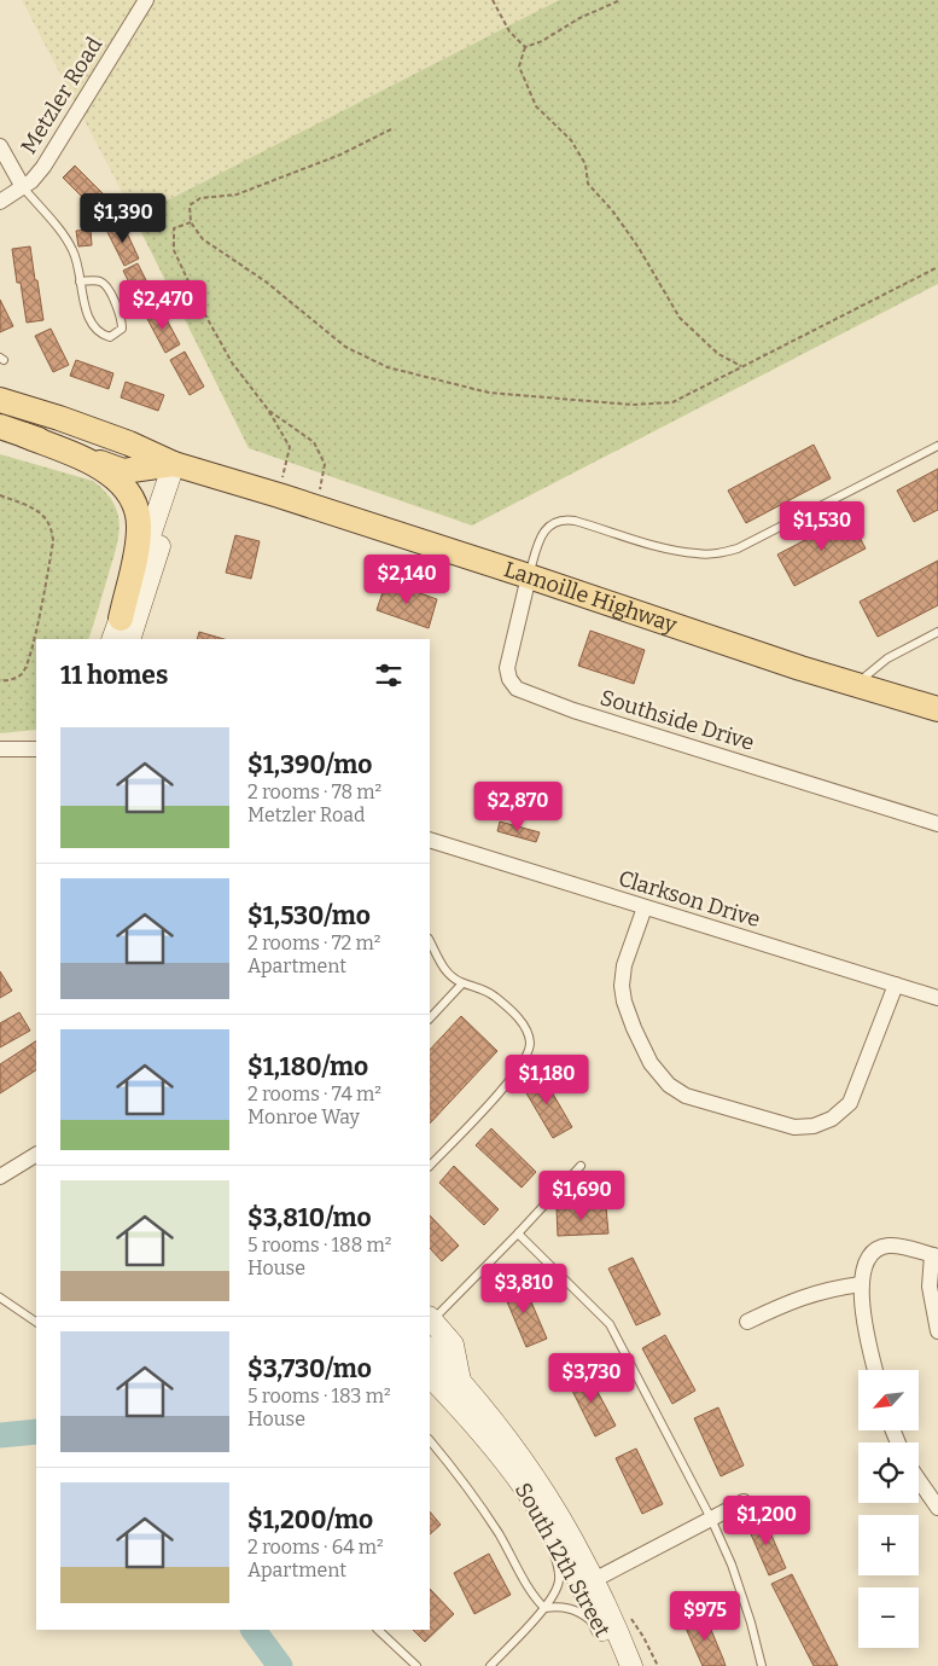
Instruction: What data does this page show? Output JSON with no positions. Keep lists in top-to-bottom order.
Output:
{
  "streets": {
    "main road": ["Lamoille Highway", "South 12th Street"],
    "street": ["Metzler Road", "Southside Drive", "Clarkson Drive"]
  },
  "crossings": [
    ["Lamoille Highway", "Southside Drive"]
  ],
  "north": "bottom left",
  "page": {
    "price": [
      "$1,390",
      "$2,470",
      "$1,530",
      "$2,140",
      "$2,870",
      "$1,180",
      "$1,690",
      "$3,810",
      "$3,730",
      "$1,200",
      "$975"
    ],
    "heading": "11 homes",
    "list": [
      {
        "name": "$1,390/mo",
        "note": "2 rooms · 78 m² · Metzler Road"
      },
      {
        "name": "$1,530/mo",
        "note": "2 rooms · 72 m² · Apartment"
      },
      {
        "name": "$1,180/mo",
        "note": "2 rooms · 74 m² · Monroe Way"
      },
      {
        "name": "$3,810/mo",
        "note": "5 rooms · 188 m² · House"
      },
      {
        "name": "$3,730/mo",
        "note": "5 rooms · 183 m² · House"
      },
      {
        "name": "$1,200/mo",
        "note": "2 rooms · 64 m² · Apartment"
      }
    ],
    "map_buttons": ["+", "−"]
  }
}
